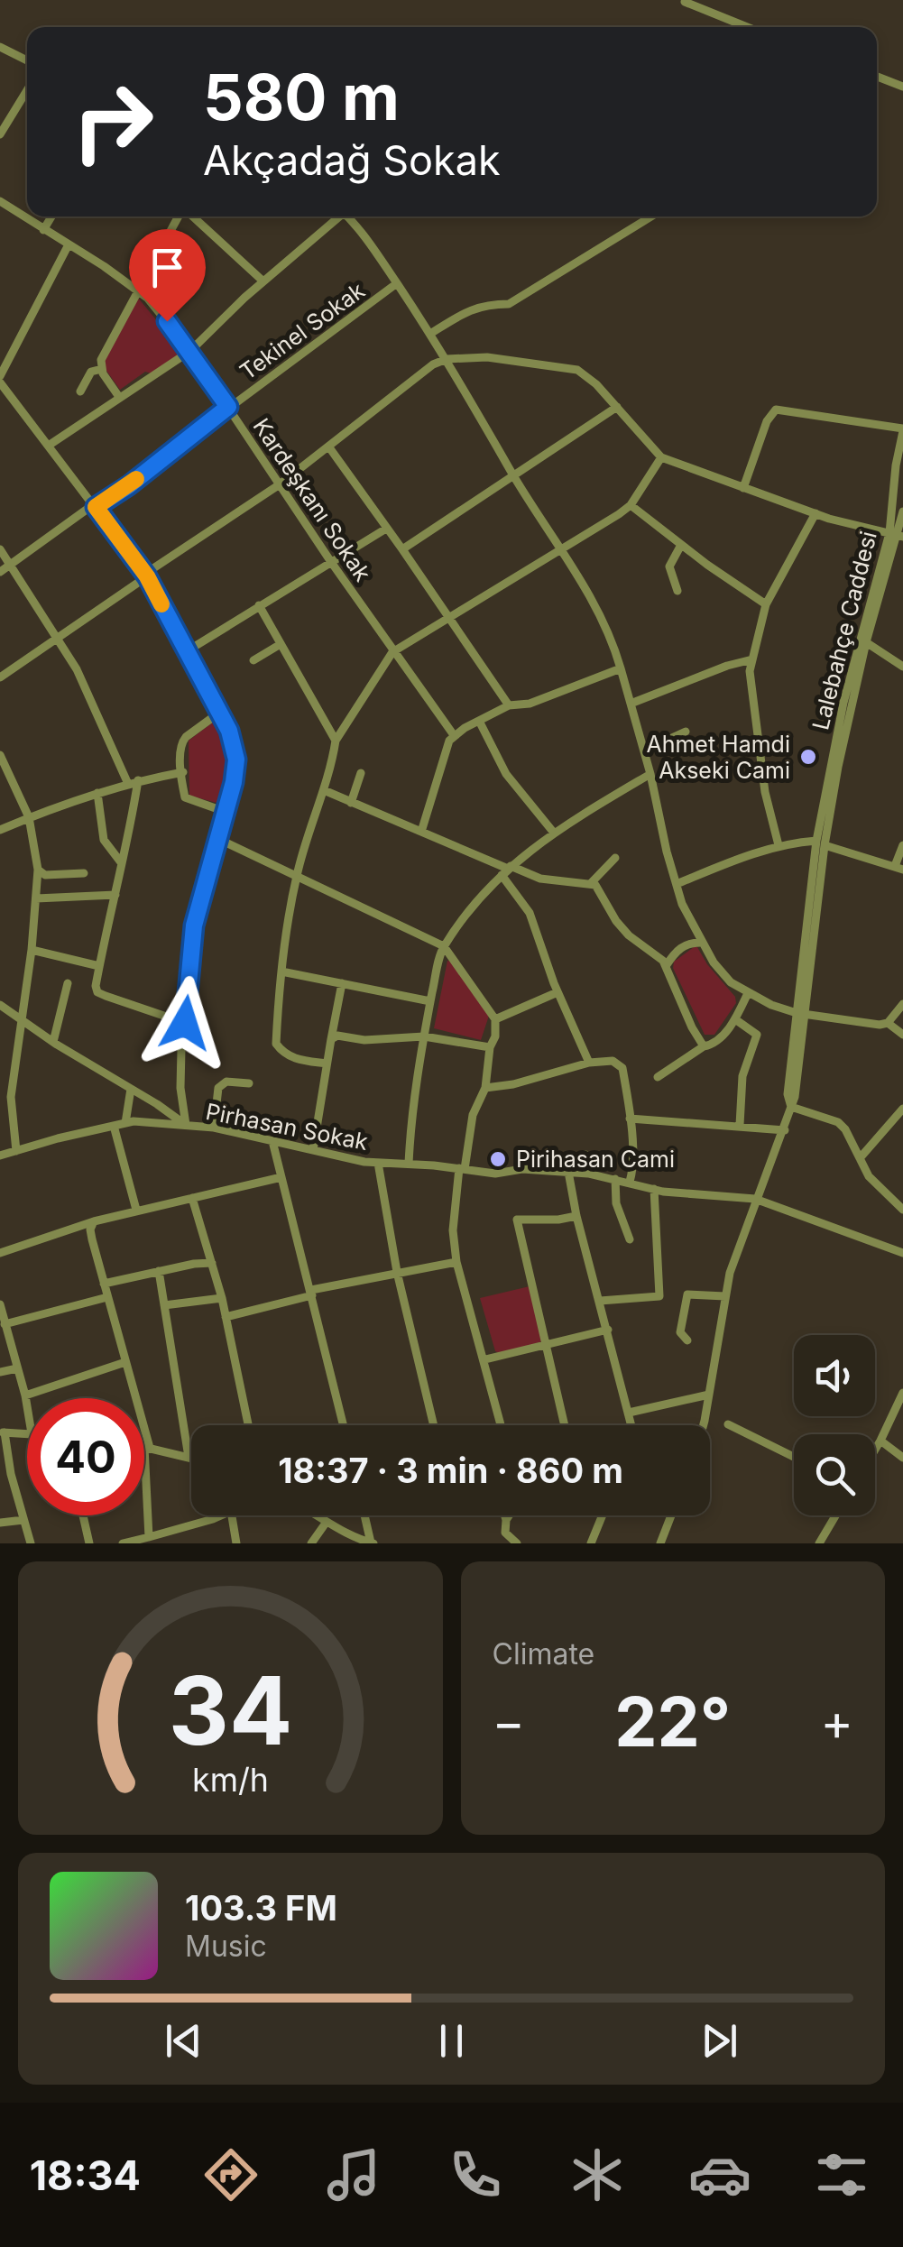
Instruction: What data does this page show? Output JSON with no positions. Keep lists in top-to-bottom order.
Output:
{
  "streets": {
    "street": [
      "Tekinel Sokak",
      "Kardeşkanı Sokak",
      "Lalebahçe Caddesi",
      "Pirhasan Sokak"
    ]
  },
  "crossings": [
    ["Tekinel Sokak", "Kardeşkanı Sokak"],
    ["Lalebahçe Caddesi", "Pirhasan Sokak"]
  ],
  "places": ["Ahmet Hamdi Akseki Cami", "Pirihasan Cami"],
  "page": {
    "turn": ["580 m", "Akçadağ Sokak"],
    "limit": "40",
    "trip": "18:37 · 3 min · 860 m",
    "tile": "Climate",
    "heat": ["−", "22°", "+"],
    "song": ["103.3 FM", "Music"],
    "tabs": "18:34",
    "gauge": ["34", "km/h"]
  }
}
